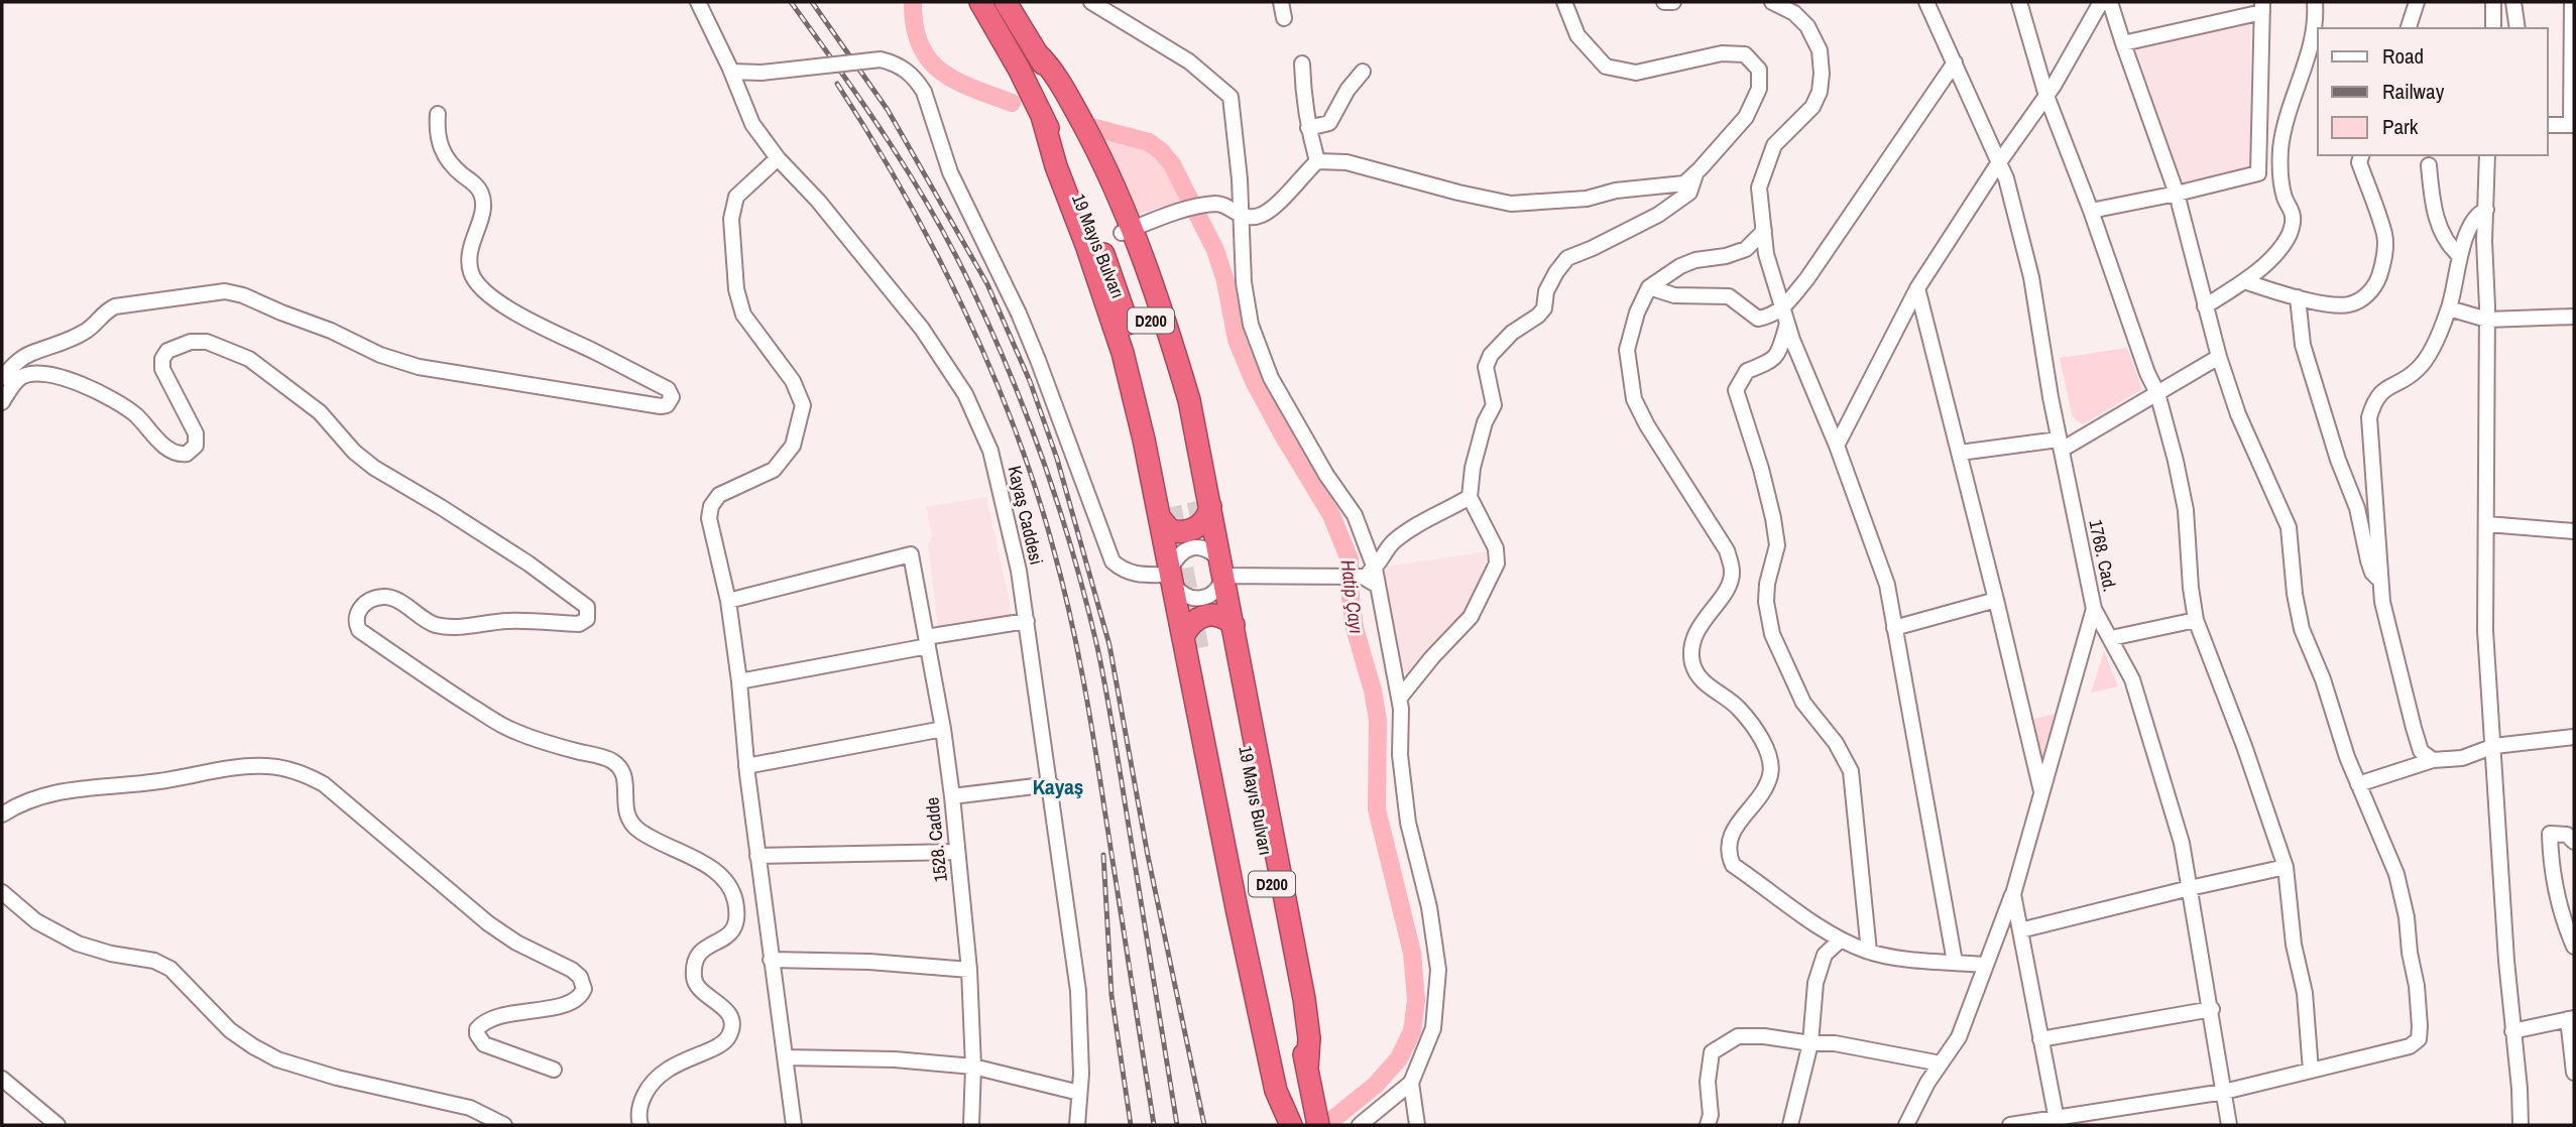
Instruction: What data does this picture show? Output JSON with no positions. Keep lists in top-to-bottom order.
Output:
{
  "streets": {
    "highway": ["19 Mayıs Bulvarı", "D200"],
    "street": ["Kayaş Caddesi", "1768. Cad.", "1528. Cadde"]
  },
  "districts": ["Kayaş"],
  "water": ["Hatip Çayı"],
  "legend": ["Road", "Railway", "Park"]
}
